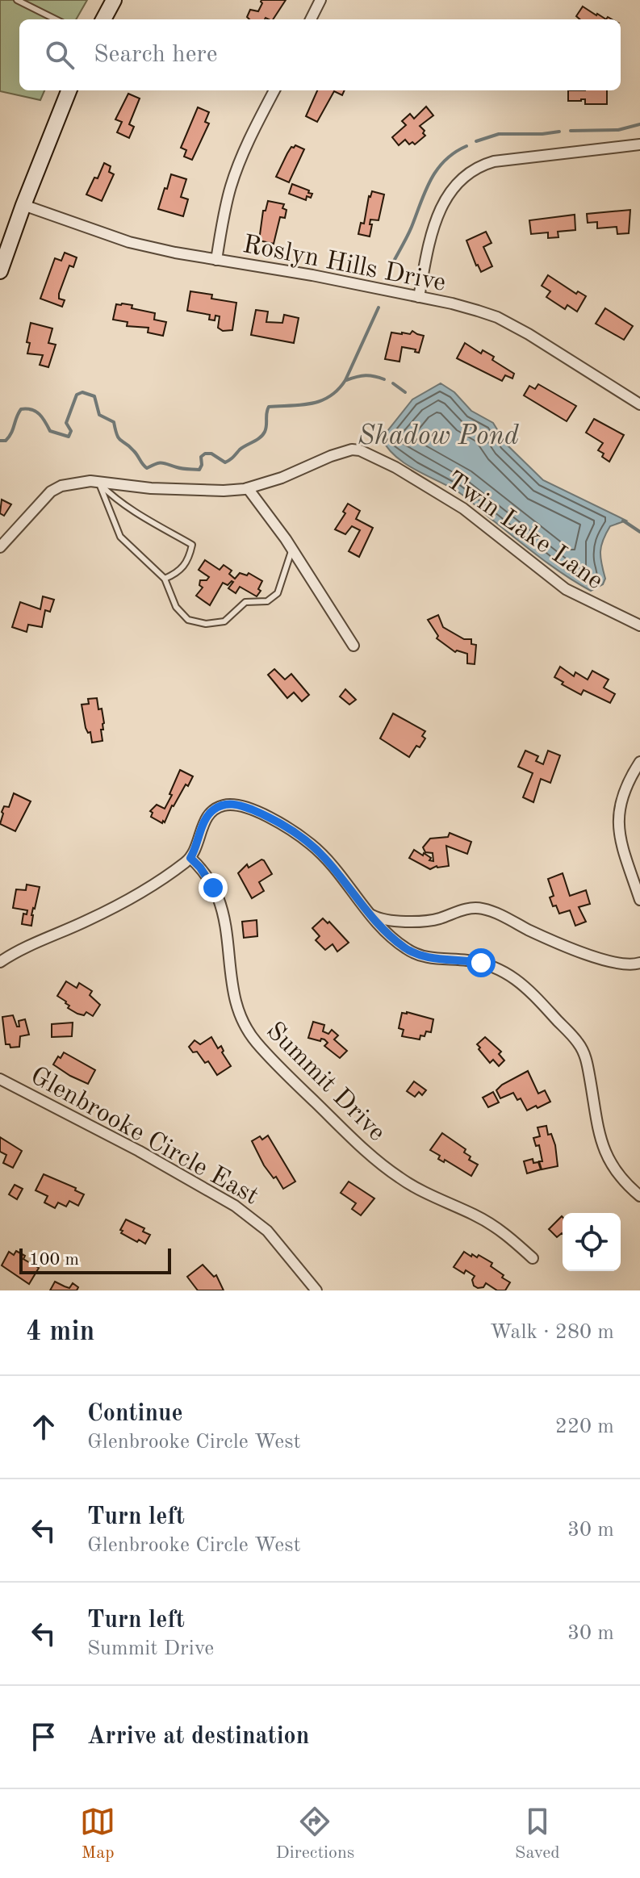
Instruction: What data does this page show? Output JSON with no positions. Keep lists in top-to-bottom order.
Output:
{
  "streets": {
    "street": [
      "Roslyn Hills Drive",
      "Twin Lake Lane",
      "Summit Drive",
      "Glenbrooke Circle East"
    ]
  },
  "water": ["Shadow Pond"],
  "scale_bar": "100 m",
  "page": {
    "search": "Search here",
    "scale": "100 m",
    "heading": ["4 min", "Walk · 280 m"],
    "list": [
      ["Continue", "Glenbrooke Circle West", "220 m"],
      ["Turn left", "Glenbrooke Circle West", "30 m"],
      ["Turn left", "Summit Drive", "30 m"],
      "Arrive at destination"
    ],
    "nav": ["Map", "Directions", "Saved"]
  }
}
